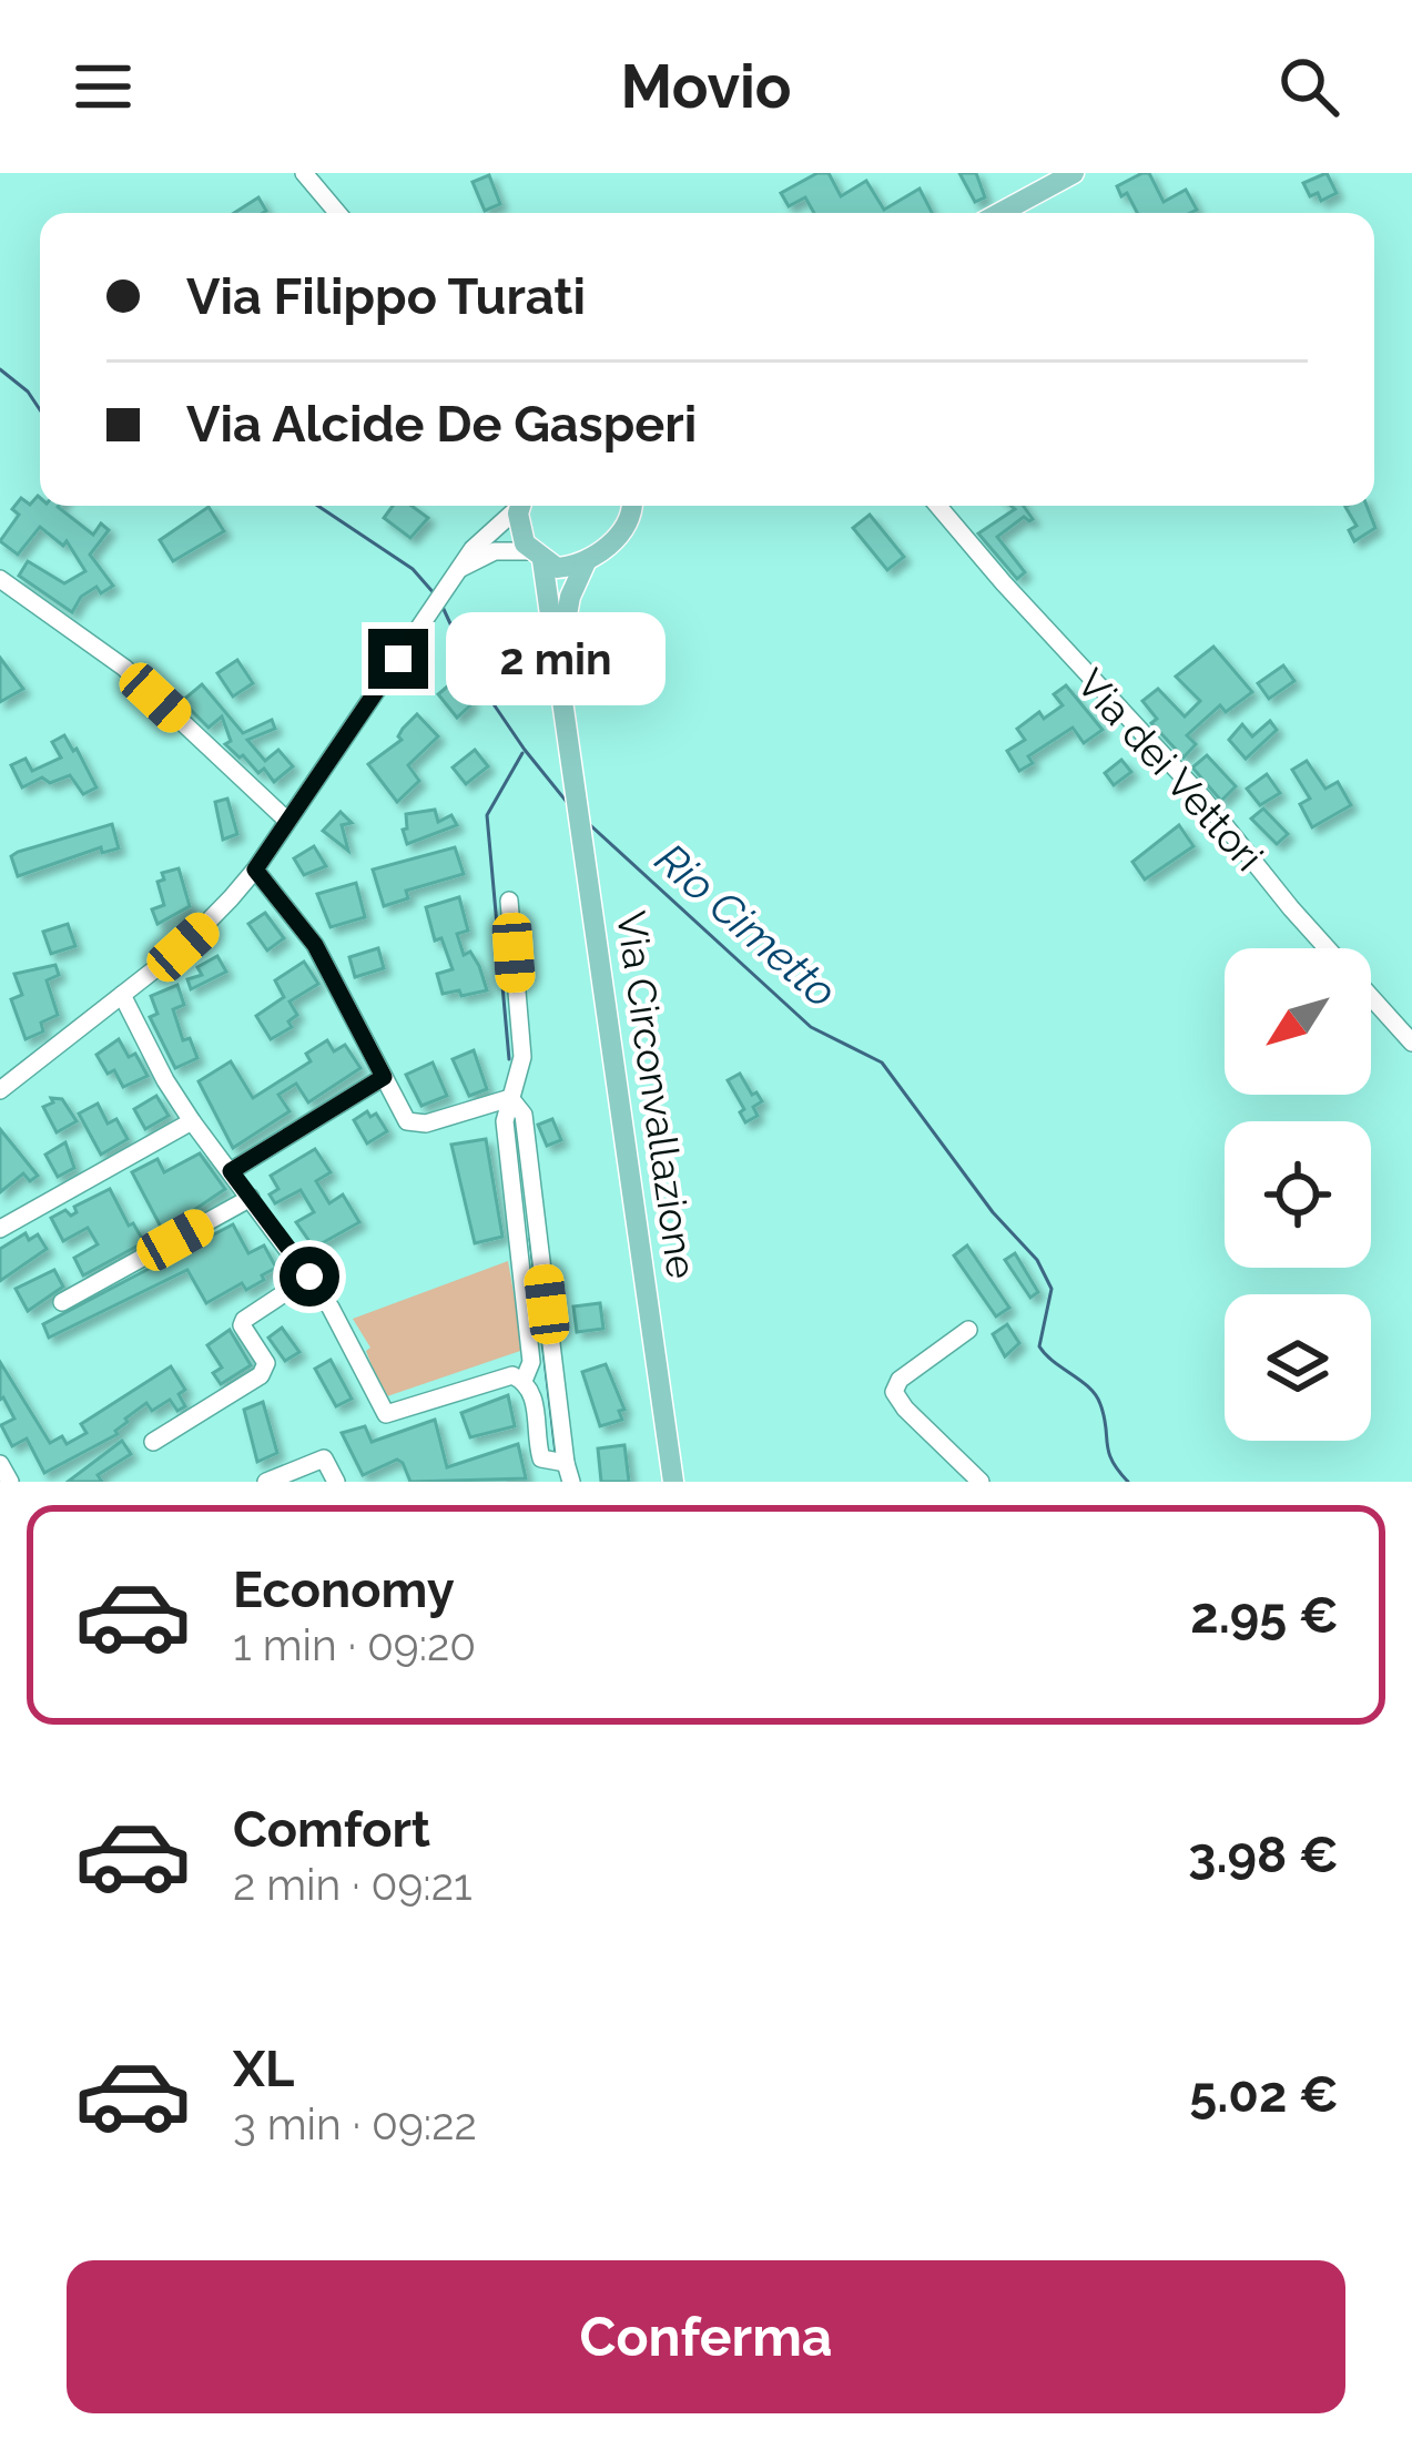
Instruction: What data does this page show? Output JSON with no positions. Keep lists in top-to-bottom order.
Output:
{
  "streets": {
    "main road": ["Via Circonvallazione"],
    "street": ["Via dei Vettori"]
  },
  "water": ["Rio Cimetto"],
  "north": "bottom left",
  "page": {
    "header": "Movio",
    "banner": ["Via Filippo Turati", "Via Alcide De Gasperi"],
    "bubble": "2 min",
    "list": [
      {
        "name": "Economy",
        "note": "1 min · 09:20",
        "value": "2.95 €"
      },
      {
        "name": "Comfort",
        "note": "2 min · 09:21",
        "value": "3.98 €"
      },
      {
        "name": "XL",
        "note": "3 min · 09:22",
        "value": "5.02 €"
      }
    ],
    "buttons": "Conferma"
  }
}
